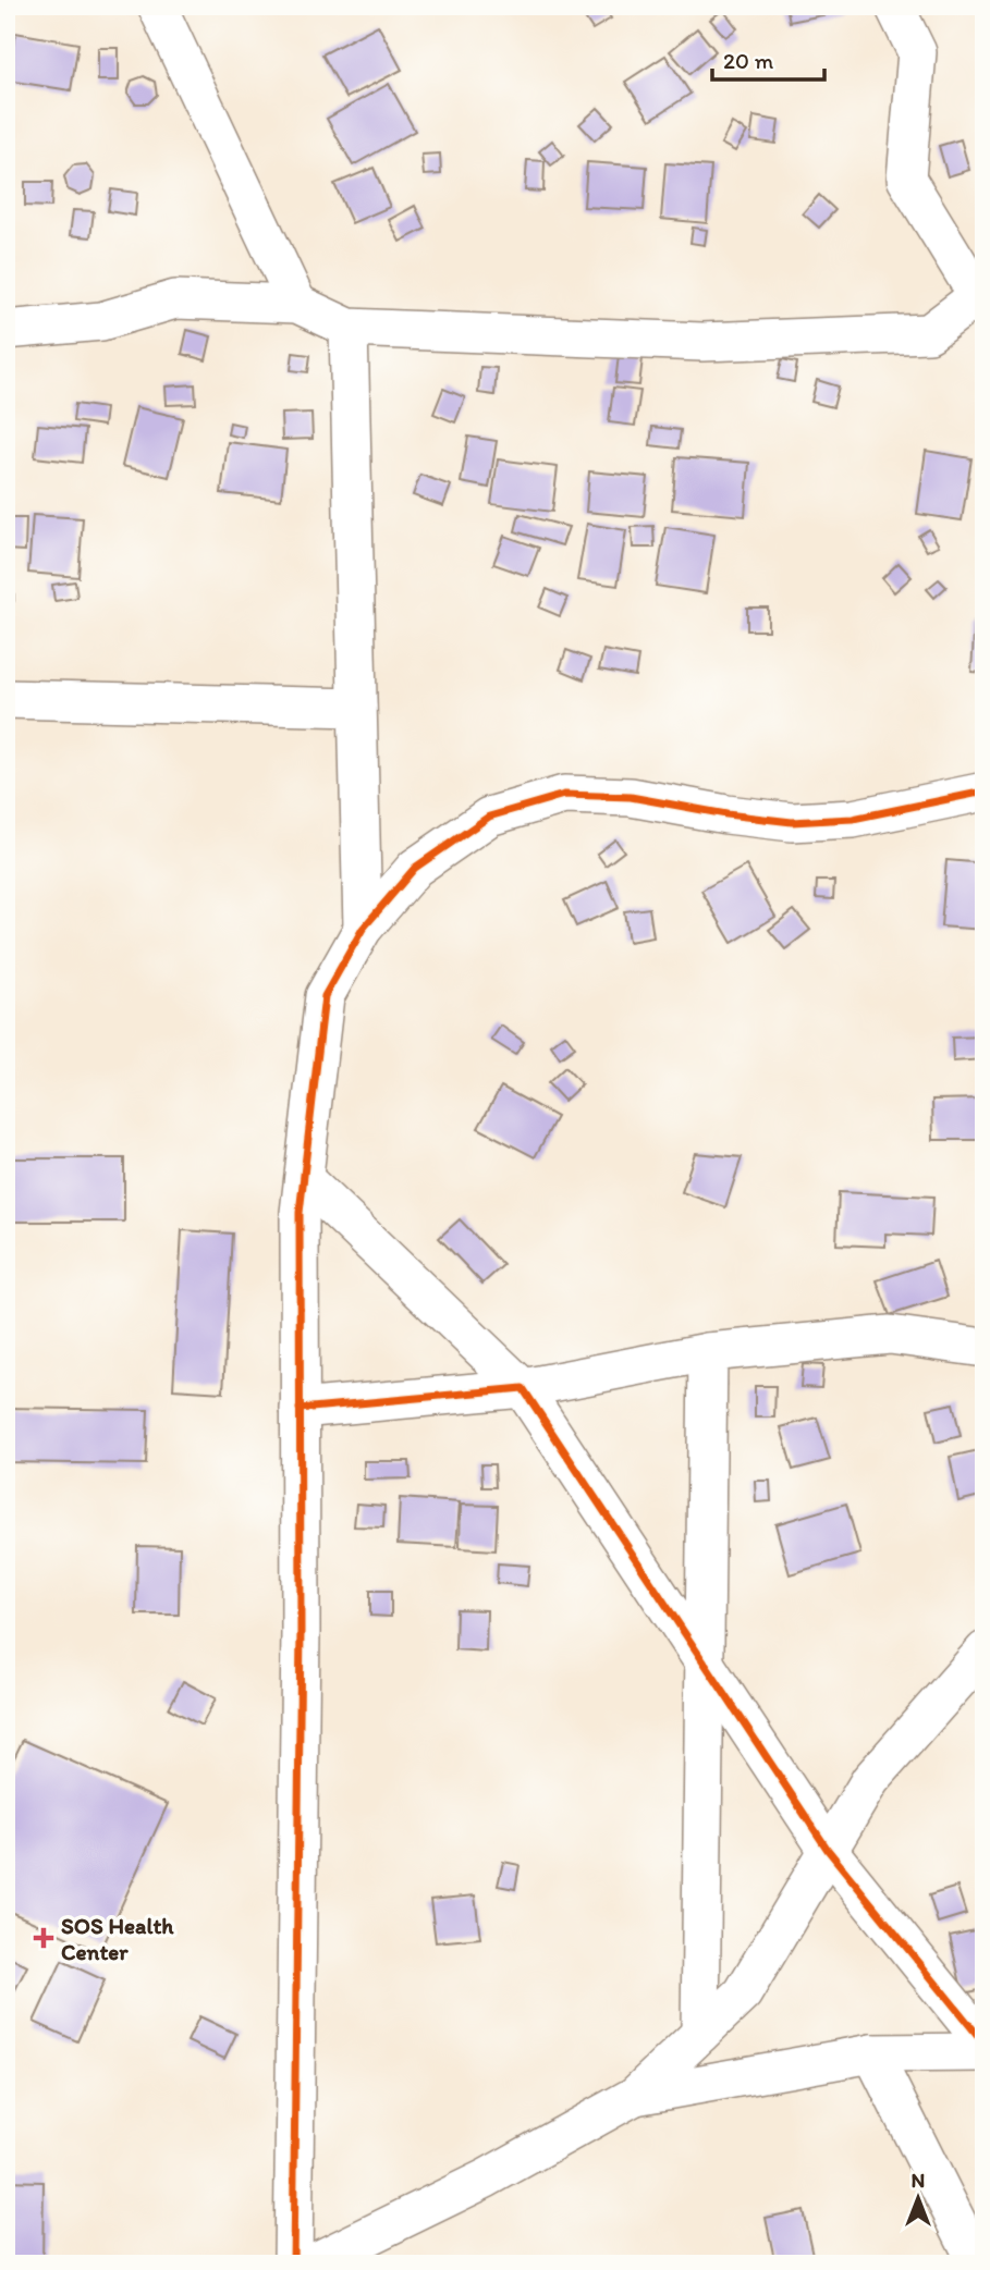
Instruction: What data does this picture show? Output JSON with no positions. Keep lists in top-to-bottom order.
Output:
{
  "places": {
    "health": ["SOS Health Center"]
  },
  "scale_bar": "20 m",
  "north": "top"
}
